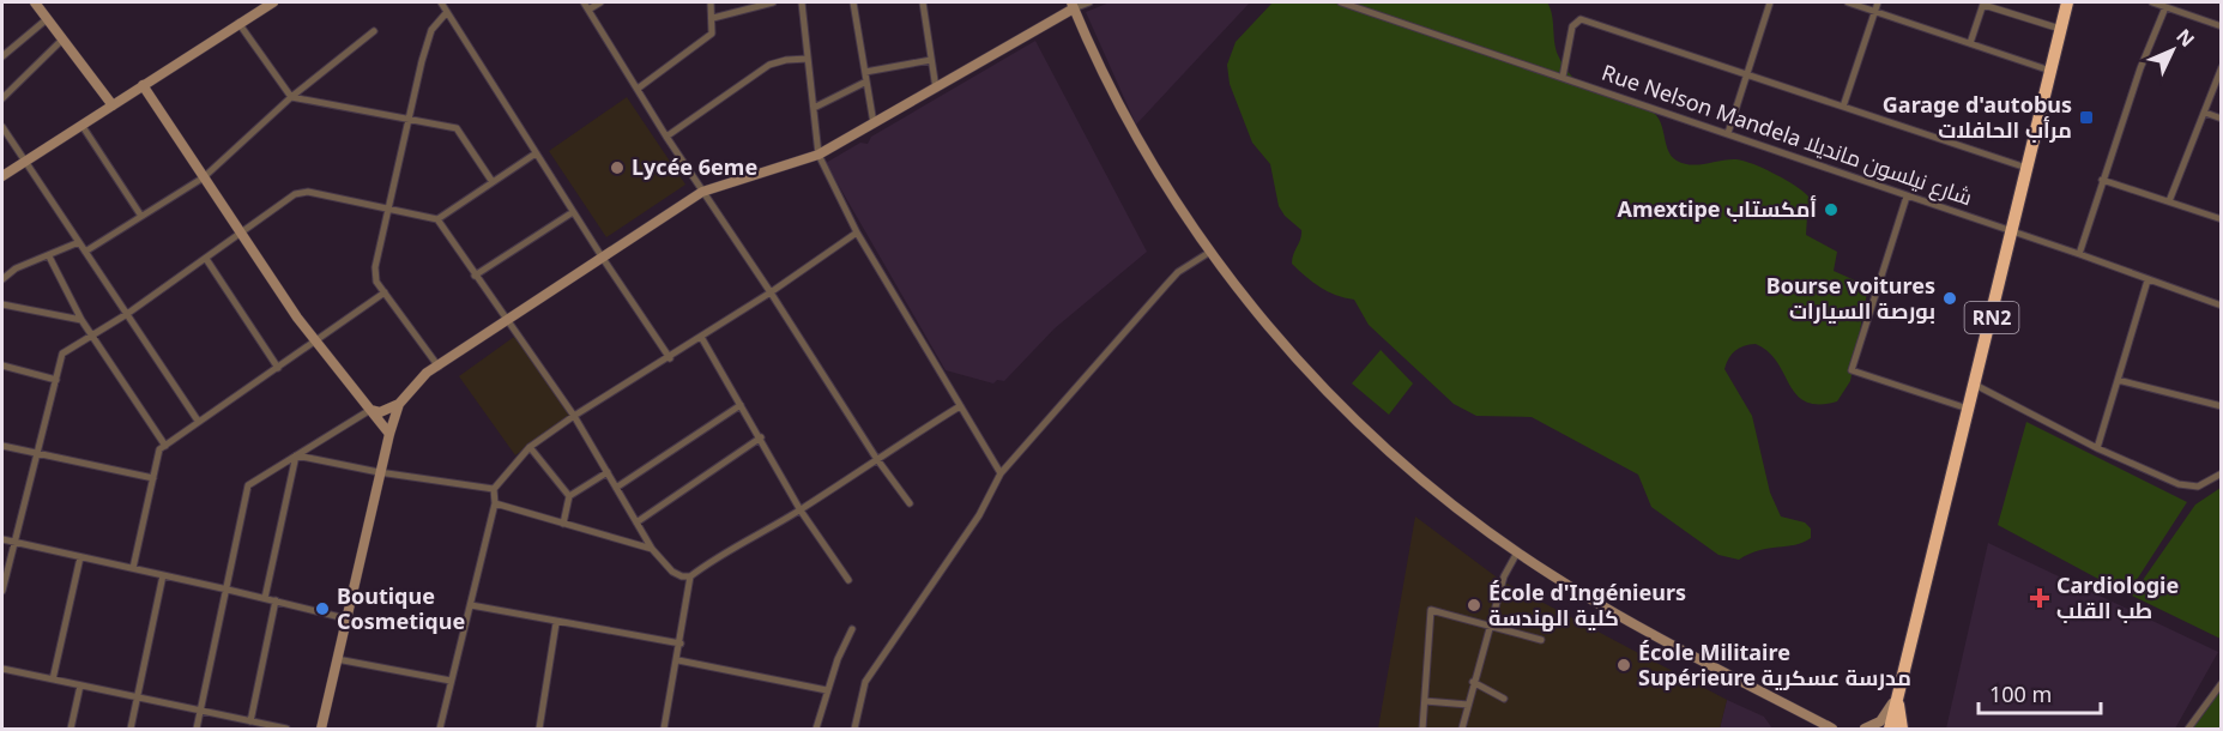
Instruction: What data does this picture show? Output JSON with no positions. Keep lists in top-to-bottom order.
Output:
{
  "streets": {
    "highway": ["RN2"],
    "street": ["Rue Nelson Mandela شارع نيلسون مانديلا"]
  },
  "crossings": [
    ["Rue Nelson Mandela شارع نيلسون مانديلا", "RN2"]
  ],
  "places": {
    "transit": ["Garage d'autobus مرأب الحافلات"],
    "other": [
      "Lycée 6eme",
      "Amextipe أمكستاب",
      "Bourse voitures بورصة السيارات",
      "École d'Ingénieurs كلية الهندسة",
      "Boutique Cosmetique",
      "École Militaire Supérieure مدرسة عسكرية"
    ],
    "health": ["Cardiologie طب القلب"]
  },
  "scale_bar": "100 m",
  "north": "top right"
}
